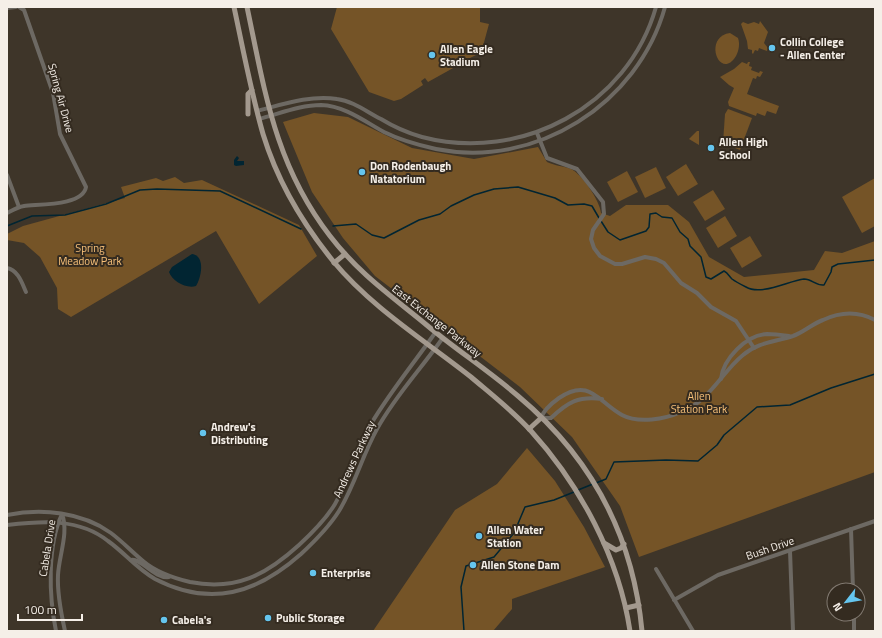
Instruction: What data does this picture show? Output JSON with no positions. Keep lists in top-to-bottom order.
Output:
{
  "streets": {
    "main road": ["East Exchange Parkway"],
    "street": [
      "Spring Air Drive",
      "Andrews Parkway",
      "Cabela Drive",
      "Bush Drive"
    ]
  },
  "crossings": [
    ["East Exchange Parkway", "Andrews Parkway"],
    ["Andrews Parkway", "Cabela Drive"]
  ],
  "parks": ["Spring Meadow Park", "Allen Station Park"],
  "places": [
    "Collin College - Allen Center",
    "Allen Eagle Stadium",
    "Allen High School",
    "Don Rodenbaugh Natatorium",
    "Andrew's Distributing",
    "Allen Water Station",
    "Allen Stone Dam",
    "Enterprise",
    "Public Storage",
    "Cabela's"
  ],
  "scale_bar": "100 m",
  "north": "bottom left"
}
